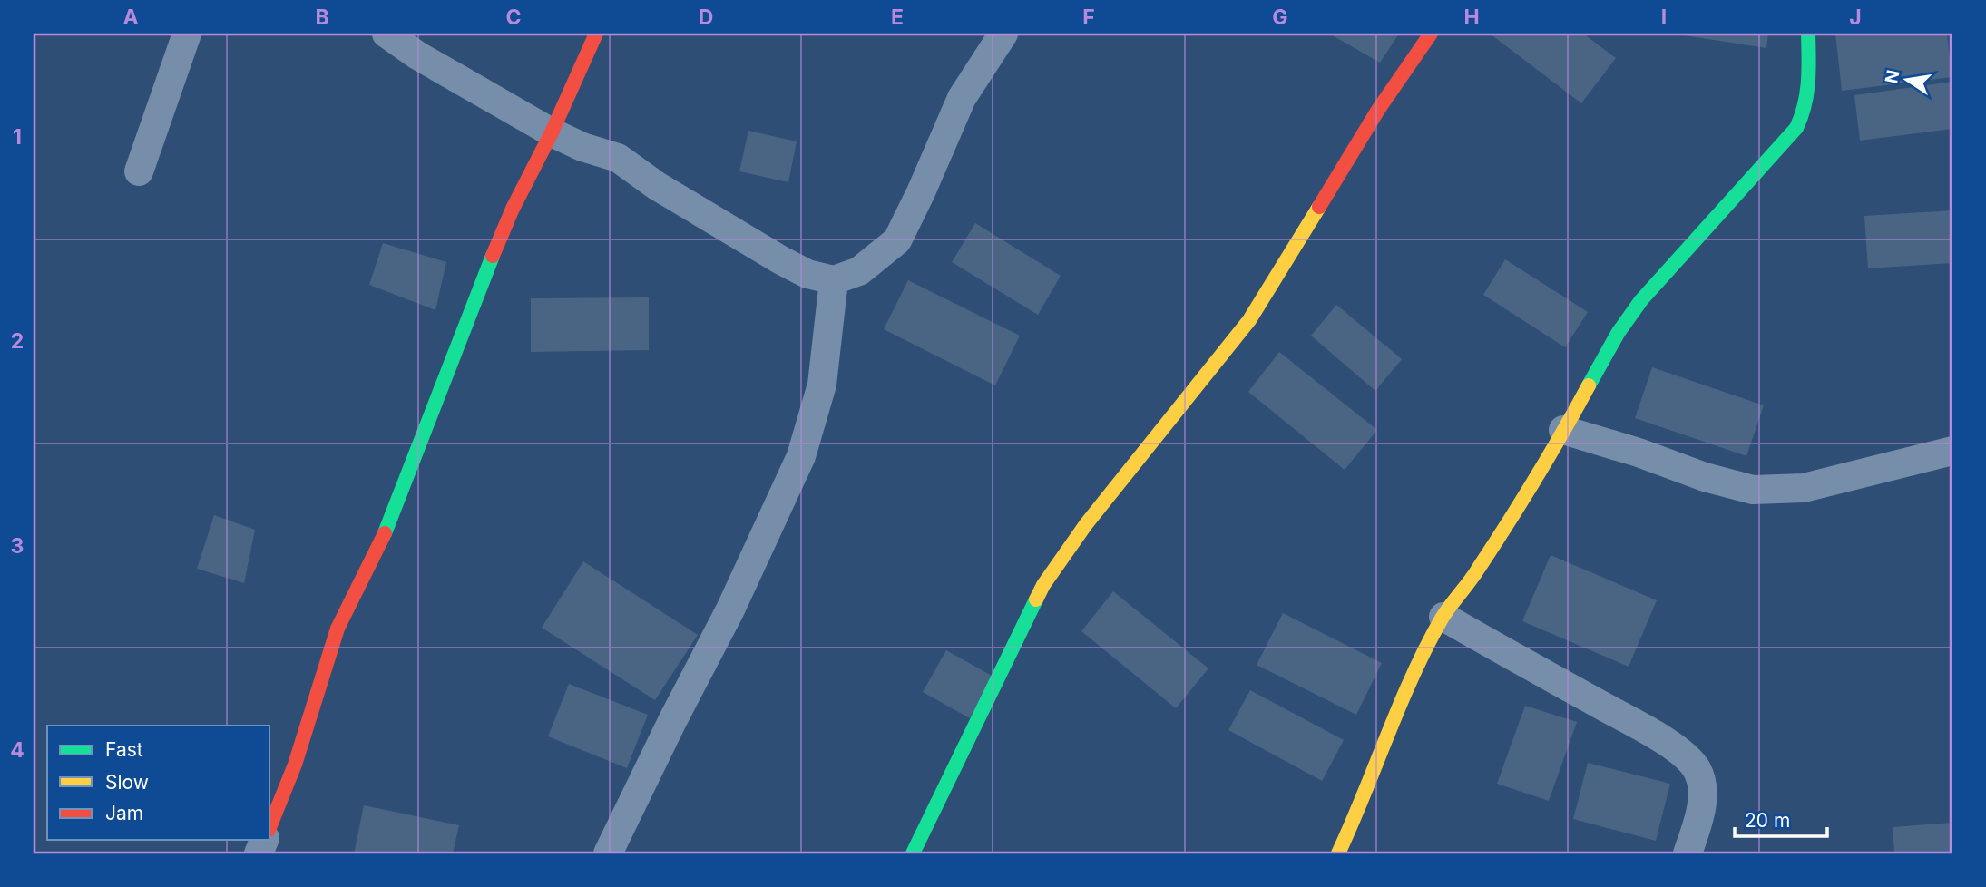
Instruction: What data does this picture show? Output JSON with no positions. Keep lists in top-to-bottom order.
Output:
{
  "legend": ["Fast", "Slow", "Jam"],
  "scale_bar": "20 m",
  "north": "left",
  "grid": {
    "columns": [
      "A",
      "B",
      "C",
      "D",
      "E",
      "F",
      "G",
      "H",
      "I",
      "J"
    ],
    "rows": [
      "1",
      "2",
      "3",
      "4"
    ]
  }
}
